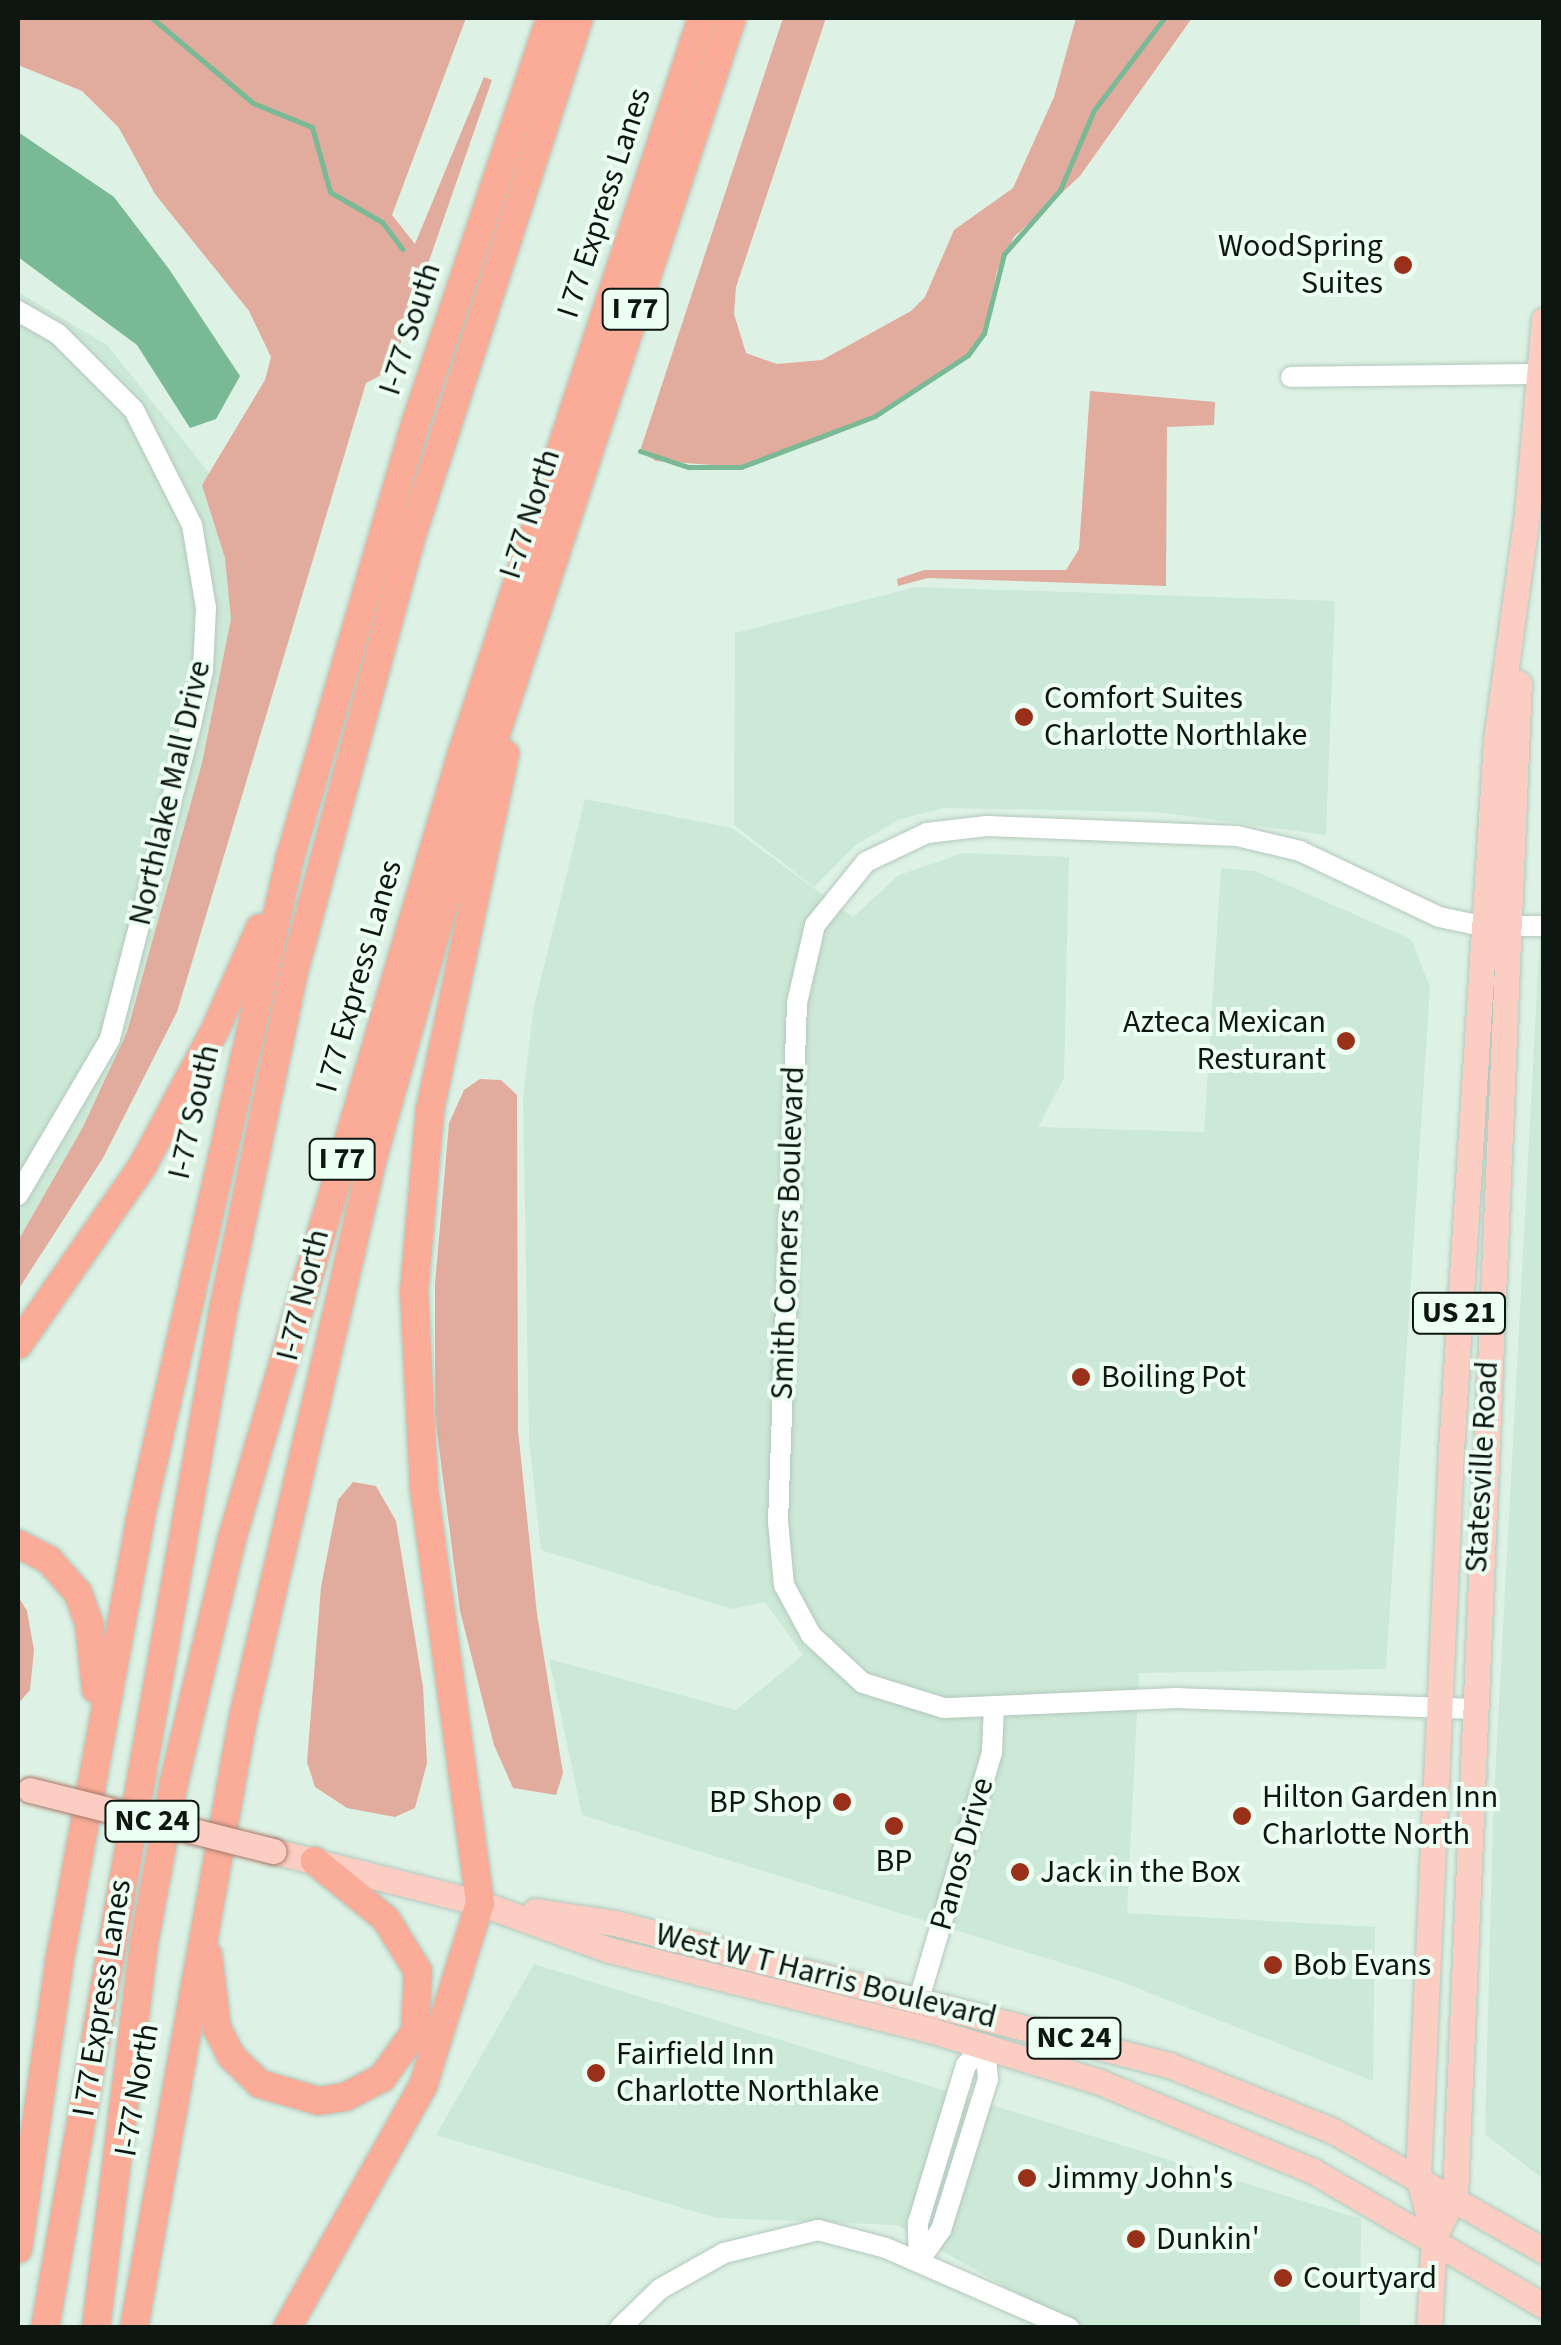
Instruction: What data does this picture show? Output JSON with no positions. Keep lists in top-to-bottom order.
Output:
{
  "streets": {
    "highway": [
      "I 77 Express Lanes",
      "I 77",
      "I-77 South",
      "I-77 North"
    ],
    "main road": [
      "US 21",
      "Statesville Road",
      "NC 24",
      "West W T Harris Boulevard"
    ],
    "street": ["Northlake Mall Drive", "Smith Corners Boulevard", "Panos Drive"]
  },
  "crossings": [
    ["Smith Corners Boulevard", "Statesville Road"],
    ["Smith Corners Boulevard", "Panos Drive"],
    ["Statesville Road", "West W T Harris Boulevard"],
    ["Panos Drive", "West W T Harris Boulevard"]
  ],
  "places": [
    "WoodSpring Suites",
    "Comfort Suites Charlotte Northlake",
    "Azteca Mexican Resturant",
    "Boiling Pot",
    "BP Shop",
    "Hilton Garden Inn Charlotte North",
    "BP",
    "Jack in the Box",
    "Bob Evans",
    "Fairfield Inn Charlotte Northlake",
    "Jimmy John's",
    "Dunkin'",
    "Courtyard"
  ]
}
